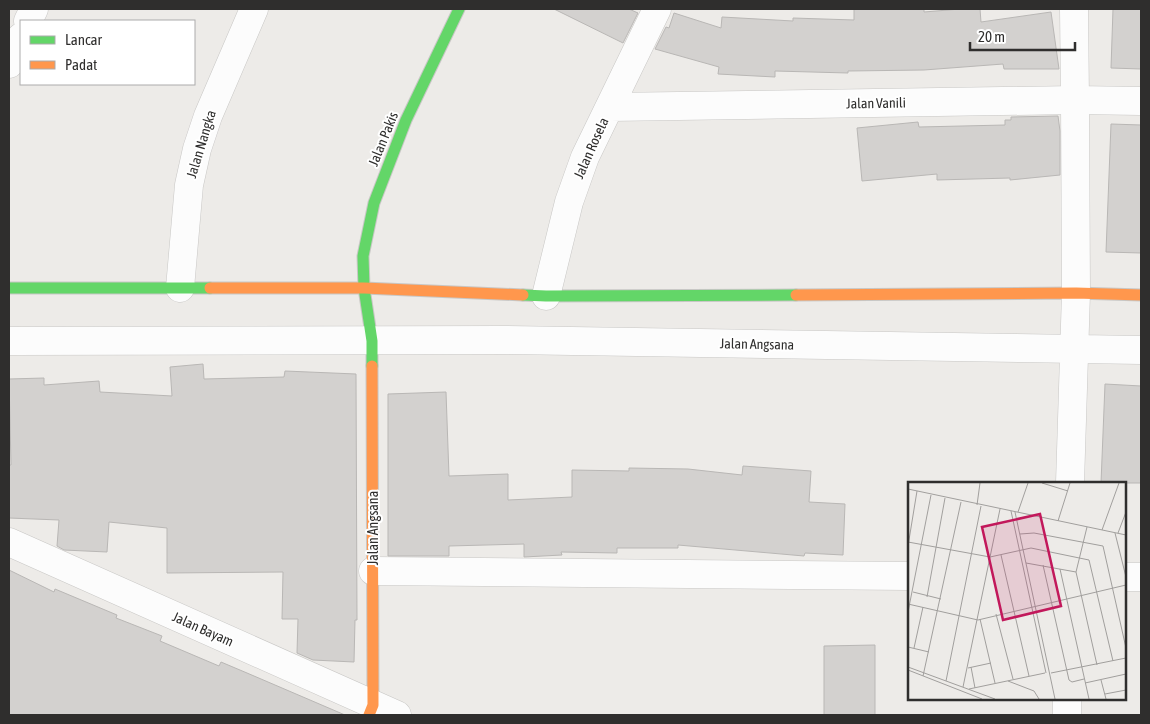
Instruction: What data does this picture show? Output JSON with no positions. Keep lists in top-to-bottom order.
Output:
{
  "streets": {
    "street": [
      "Jalan Vanili",
      "Jalan Pakis",
      "Jalan Nangka",
      "Jalan Rosela",
      "Jalan Angsana",
      "Jalan Bayam"
    ]
  },
  "crossings": [
    ["Jalan Vanili", "Jalan Rosela"],
    ["Jalan Pakis", "Jalan Angsana"],
    ["Jalan Angsana", "Jalan Bayam"]
  ],
  "legend": ["Lancar", "Padat"],
  "scale_bar": "20 m"
}
